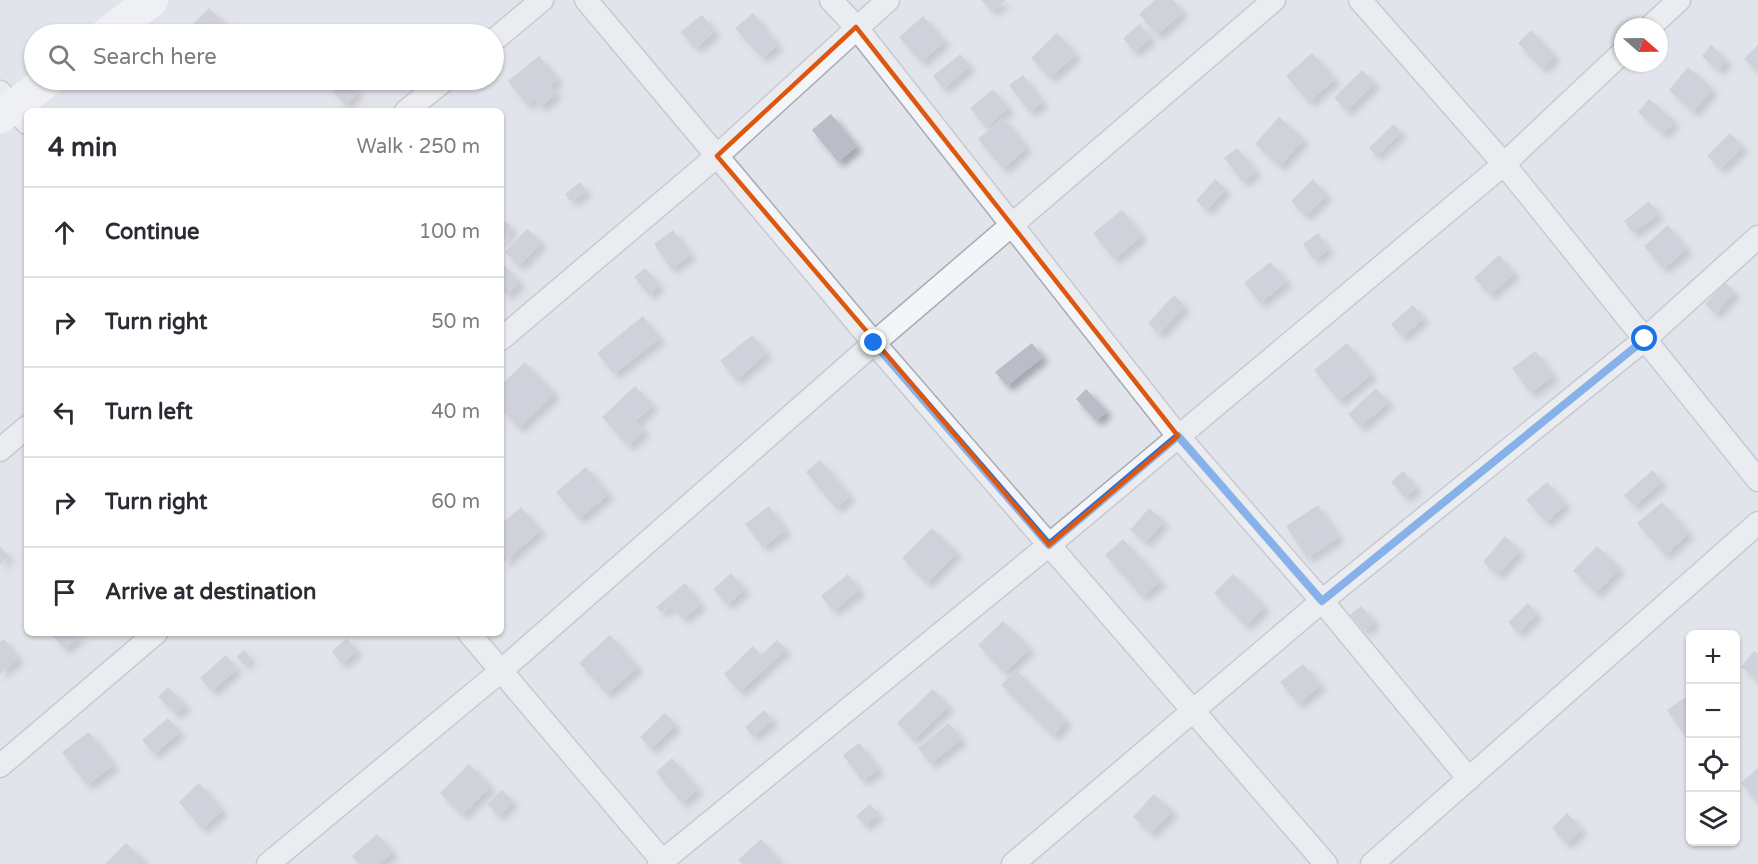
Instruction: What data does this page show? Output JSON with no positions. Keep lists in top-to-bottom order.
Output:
{
  "north": "right",
  "page": {
    "search": "Search here",
    "heading": ["4 min", "Walk · 250 m"],
    "list": [
      ["Continue", "100 m"],
      ["Turn right", "50 m"],
      ["Turn left", "40 m"],
      ["Turn right", "60 m"],
      "Arrive at destination"
    ],
    "map_buttons": ["+", "−"]
  }
}
